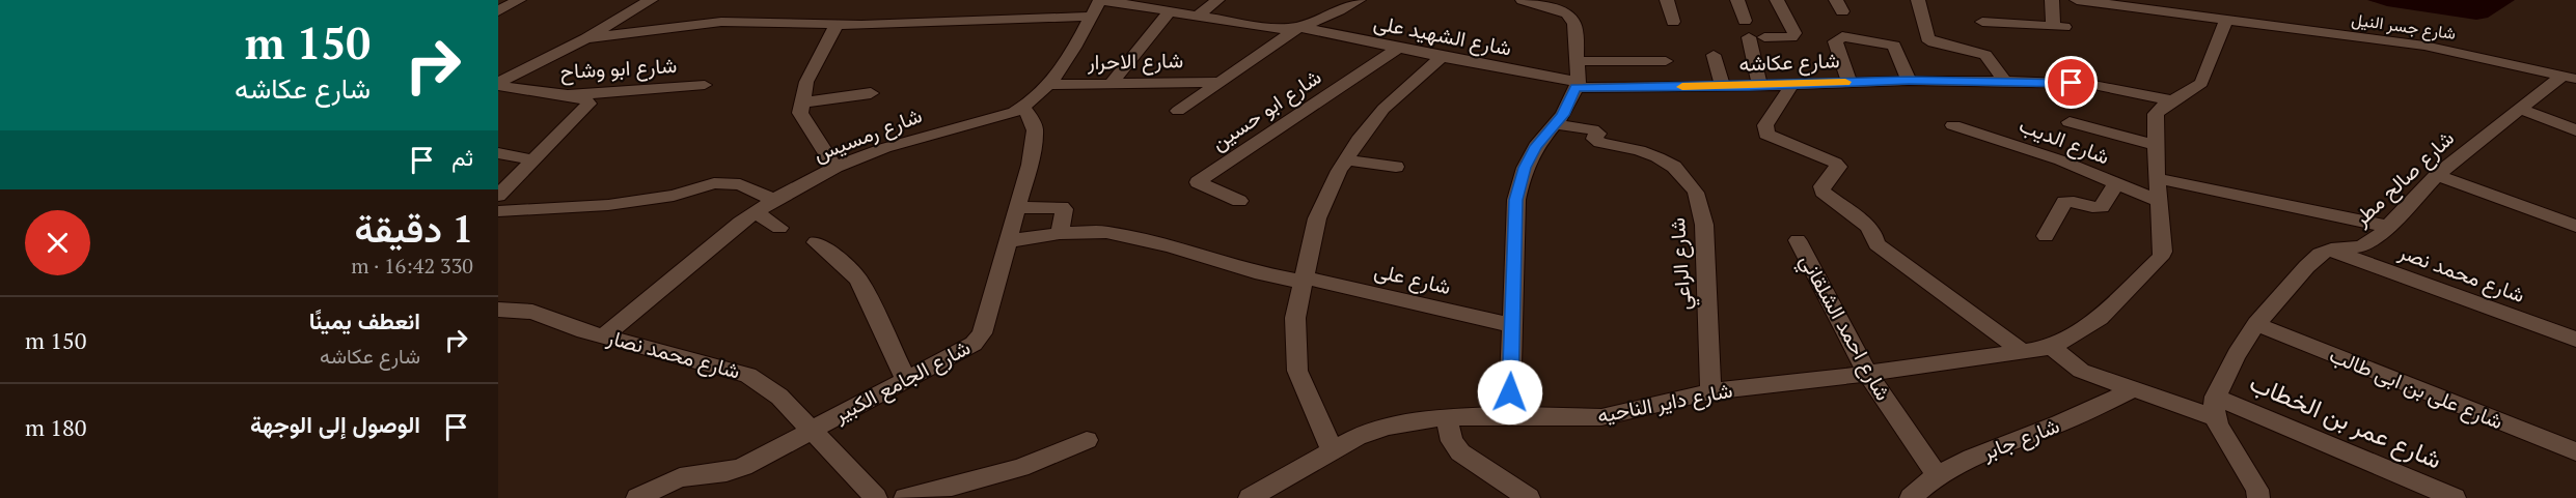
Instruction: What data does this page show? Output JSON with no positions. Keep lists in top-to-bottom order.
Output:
{
  "streets": {
    "street": [
      "شارع جسر النيل",
      "شارع الشهيد على",
      "شارع الاحرار",
      "شارع عكاشه",
      "شارع ابو وشاح",
      "شارع ابو حسين",
      "شارع رمسيس",
      "شارع الديب",
      "شارع صالح مطر",
      "شارع الراعي",
      "شارع محمد نصر",
      "شارع على",
      "شارع احمد الشلقاني",
      "شارع محمد نصار",
      "شارع الجامع الكبير",
      "شارع على بن ابى طالب",
      "شارع داير الناحيه",
      "شارع عمر بن الخطاب",
      "شارع جابر"
    ]
  },
  "crossings": [
    ["شارع جسر النيل", "شارع صالح مطر"],
    ["شارع جسر النيل", "شارع داير الناحيه"],
    ["شارع الشهيد على", "شارع عكاشه"],
    ["شارع الشهيد على", "شارع ابو حسين"],
    ["شارع الاحرار", "شارع رمسيس"],
    ["شارع عكاشه", "شارع داير الناحيه"],
    ["شارع رمسيس", "شارع محمد نصار"],
    ["شارع رمسيس", "شارع الجامع الكبير"],
    ["شارع الديب", "شارع داير الناحيه"],
    ["شارع صالح مطر", "شارع محمد نصر"],
    ["شارع صالح مطر", "شارع على بن ابى طالب"],
    ["شارع صالح مطر", "شارع عمر بن الخطاب"],
    ["شارع الراعي", "شارع داير الناحيه"],
    ["شارع على", "شارع الجامع الكبير"],
    ["شارع احمد الشلقاني", "شارع داير الناحيه"],
    ["شارع احمد الشلقاني", "شارع جابر"],
    ["شارع محمد نصار", "شارع الجامع الكبير"],
    ["شارع داير الناحيه", "شارع عمر بن الخطاب"],
    ["شارع عمر بن الخطاب", "شارع جابر"]
  ],
  "page": {
    "turn": ["150 m", "شارع عكاشه"],
    "then": "ثم",
    "heading": ["1 دقيقة", "330 m · 16:42"],
    "list": [
      {
        "name": "انعطف يمينًا",
        "note": "شارع عكاشه",
        "value": "150 m"
      },
      {
        "name": "الوصول إلى الوجهة",
        "value": "180 m"
      }
    ]
  }
}
